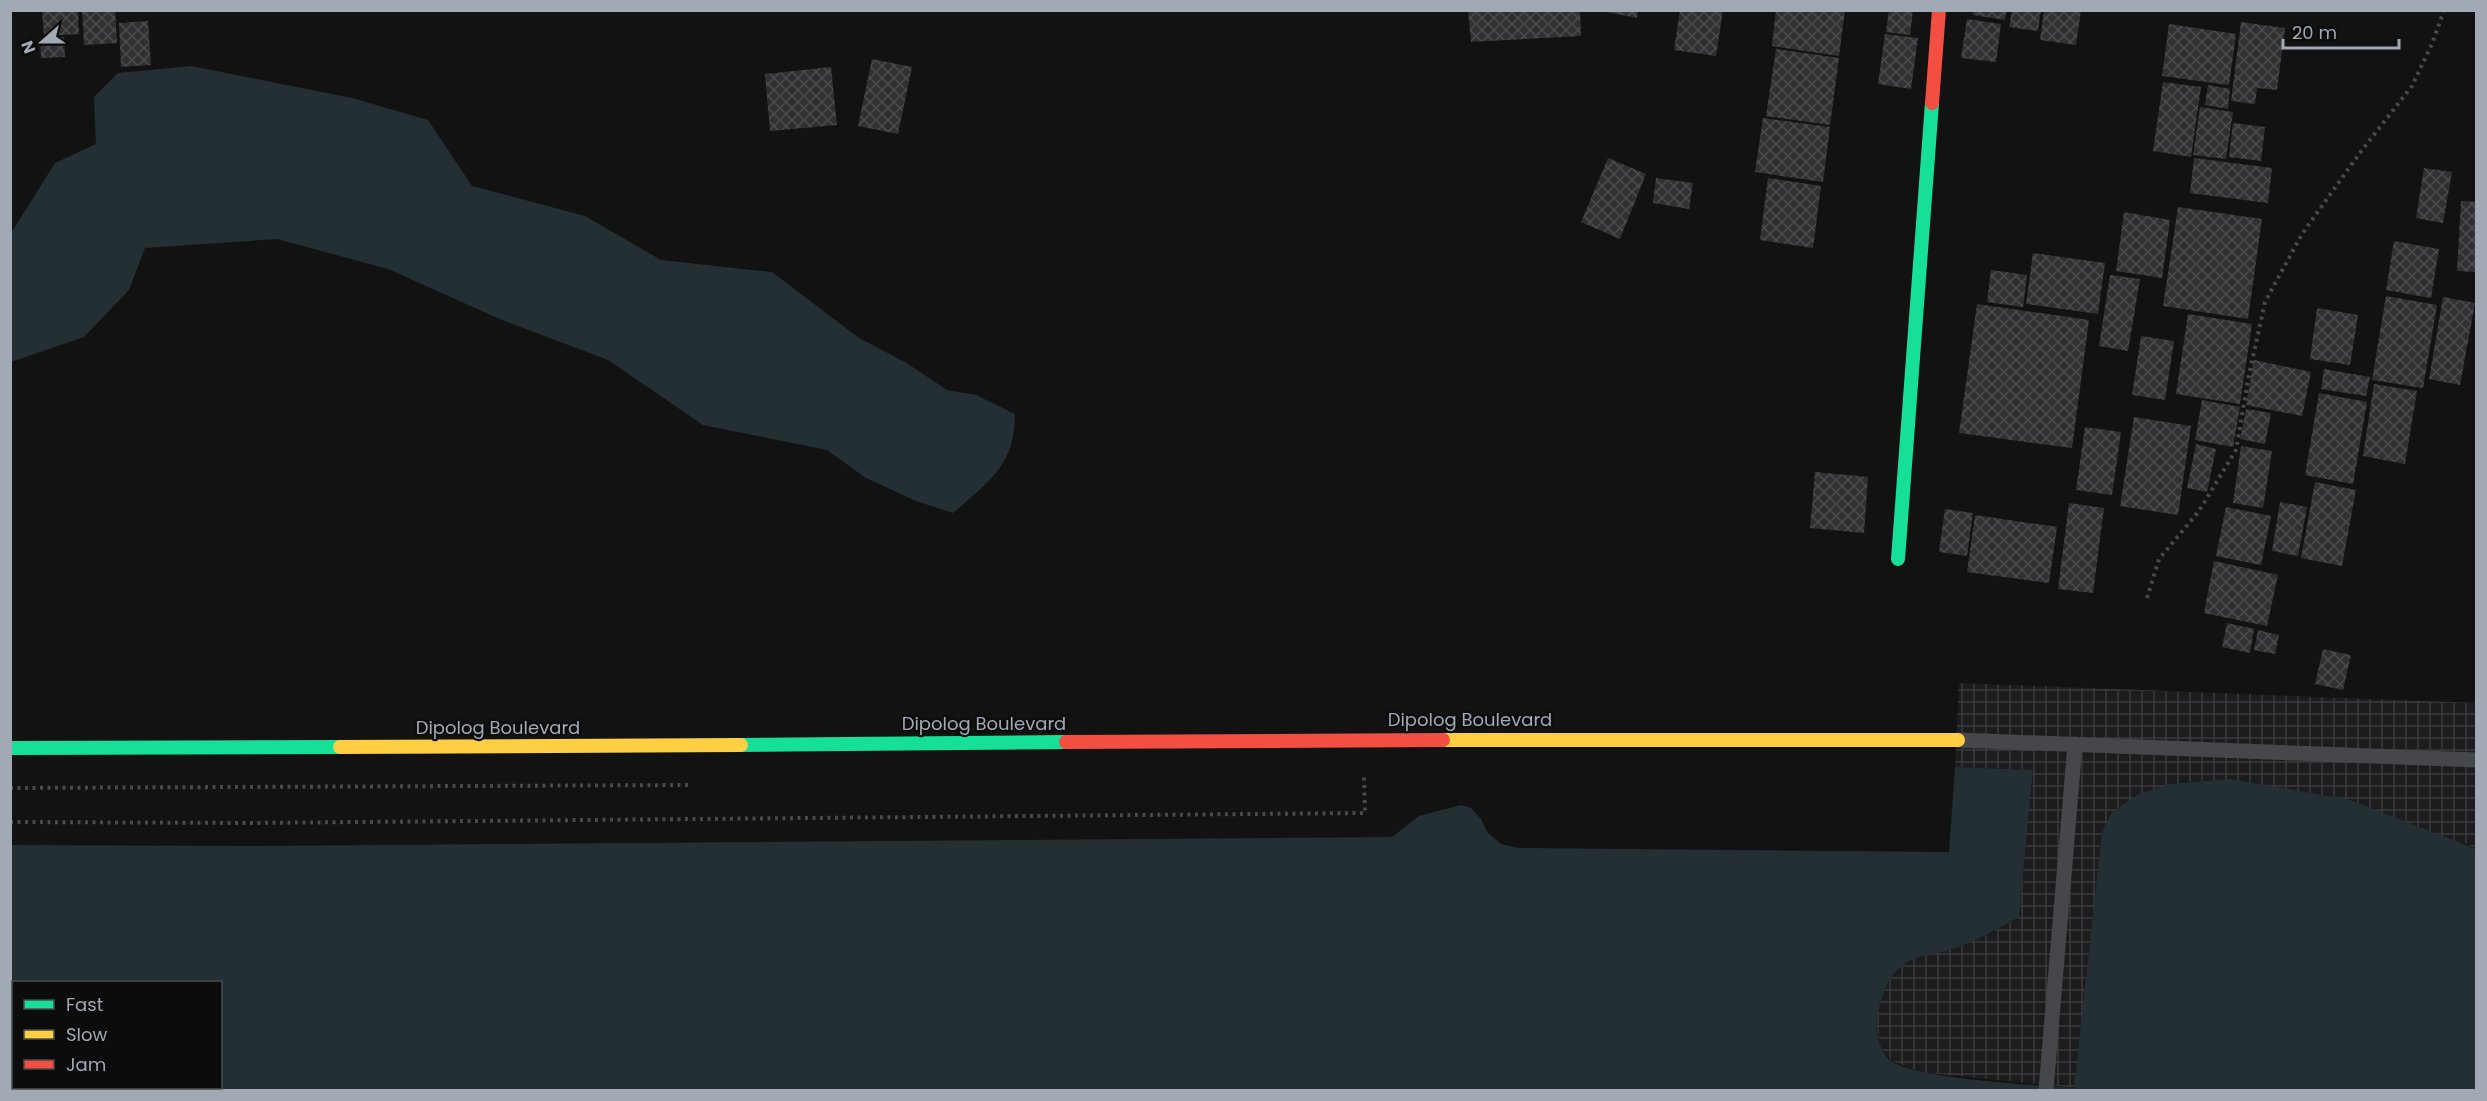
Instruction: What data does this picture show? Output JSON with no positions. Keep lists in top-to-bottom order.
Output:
{
  "streets": {
    "street": ["Dipolog Boulevard"]
  },
  "legend": ["Fast", "Slow", "Jam"],
  "scale_bar": "20 m",
  "north": "left"
}
